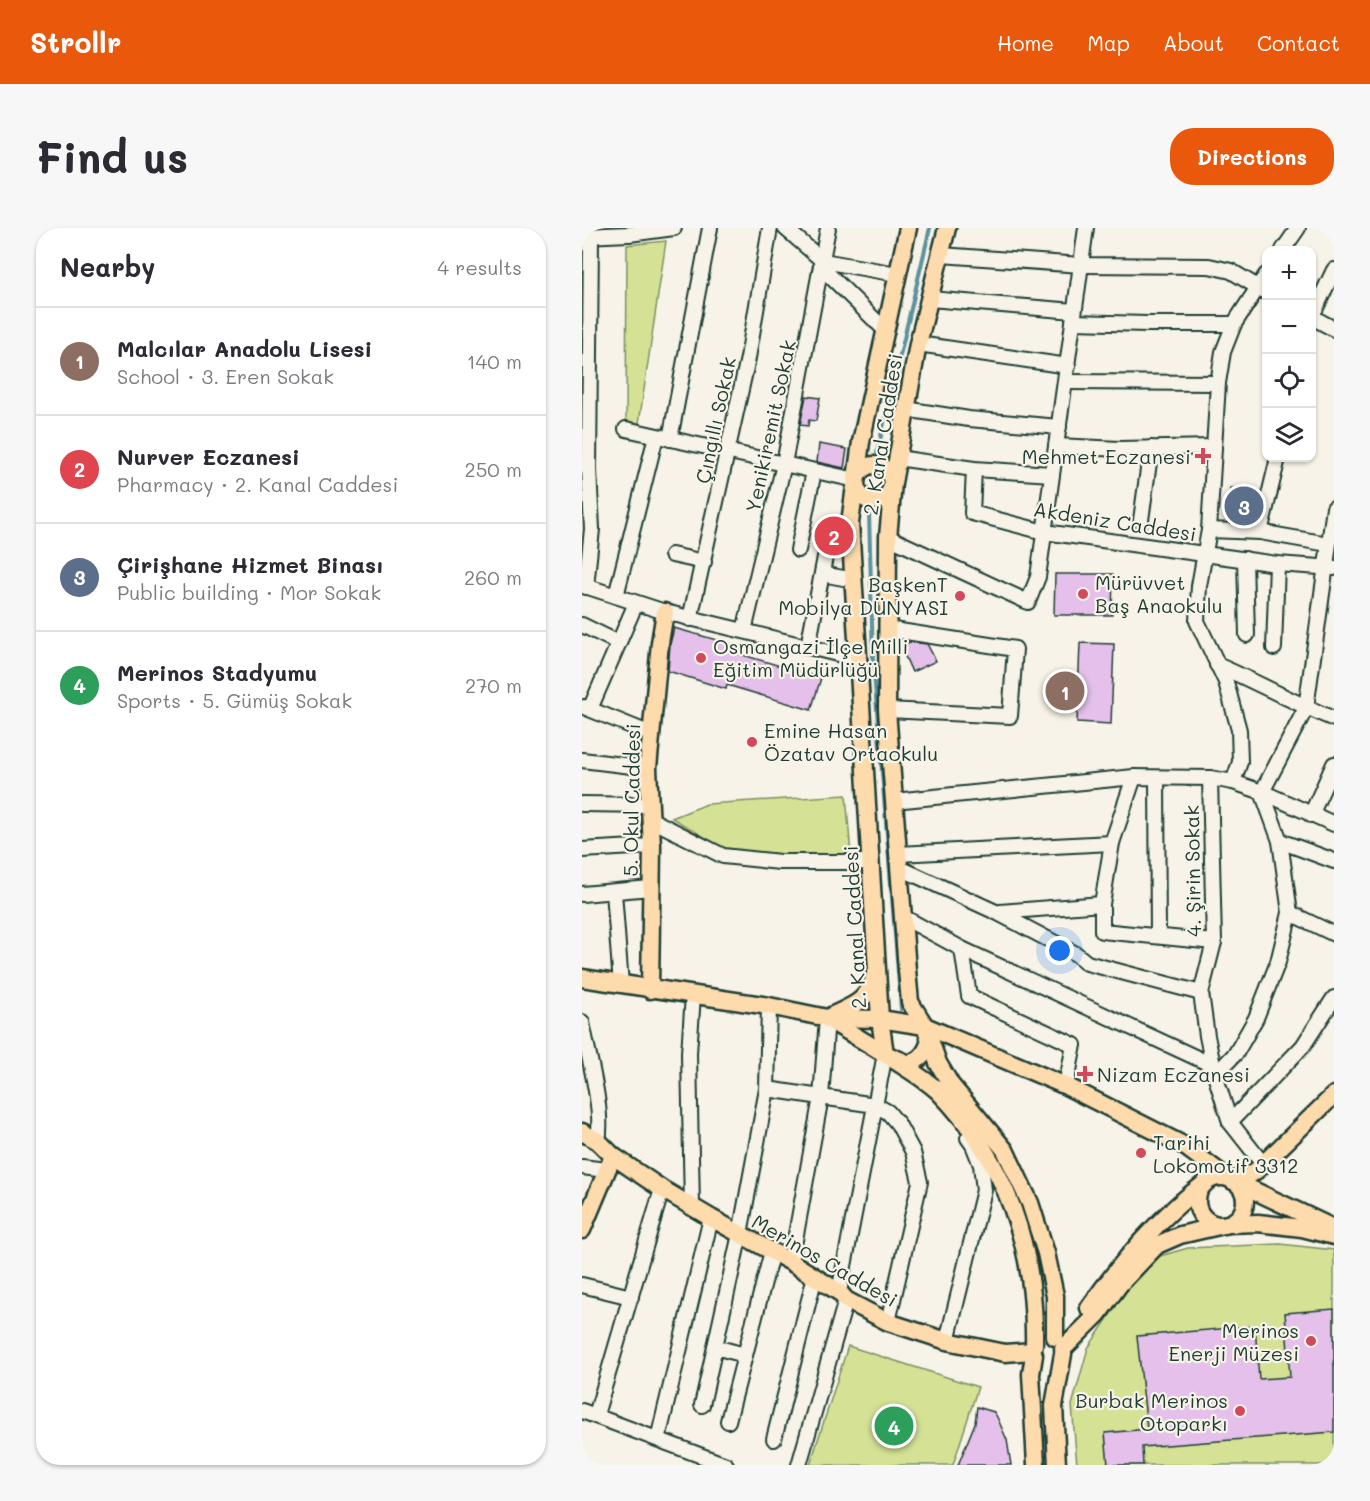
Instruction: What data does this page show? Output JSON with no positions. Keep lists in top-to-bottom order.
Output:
{
  "streets": {
    "main road": ["2. Kanal Caddesi", "5. Okul Caddesi", "Merinos Caddesi"],
    "street": [
      "Çıngıllı Sokak",
      "Yenikiremit Sokak",
      "Akdeniz Caddesi",
      "4. Şirin Sokak"
    ]
  },
  "crossings": [
    ["2. Kanal Caddesi", "Merinos Caddesi"]
  ],
  "places": {
    "health": ["Mehmet Eczanesi", "Nizam Eczanesi"],
    "other": [
      "Mürüvvet Baş Anaokulu",
      "BaşkenT Mobilya DÜNYASI",
      "Osmangazi İlçe Milli Eğitim Müdürlüğü",
      "Emine Hasan Özatav Ortaokulu",
      "Tarihi Lokomotif 3312",
      "Merinos Enerji Müzesi",
      "Burbak Merinos Otoparkı"
    ]
  },
  "page": {
    "header": "Strollr",
    "nav": [
      "Home",
      "Map",
      "About",
      "Contact"
    ],
    "buttons": "Directions",
    "title": "Find us",
    "heading": ["Nearby", "4 results"],
    "map_buttons": ["+", "−"],
    "list": [
      {
        "mark": "1",
        "name": "Malcılar Anadolu Lisesi",
        "note": "School · 3. Eren Sokak",
        "value": "140 m"
      },
      {
        "mark": "2",
        "name": "Nurver Eczanesi",
        "note": "Pharmacy · 2. Kanal Caddesi",
        "value": "250 m"
      },
      {
        "mark": "3",
        "name": "Çirişhane Hizmet Binası",
        "note": "Public building · Mor Sokak",
        "value": "260 m"
      },
      {
        "mark": "4",
        "name": "Merinos Stadyumu",
        "note": "Sports · 5. Gümüş Sokak",
        "value": "270 m"
      }
    ],
    "pins": [
      "3",
      "2",
      "1",
      "4"
    ]
  }
}
